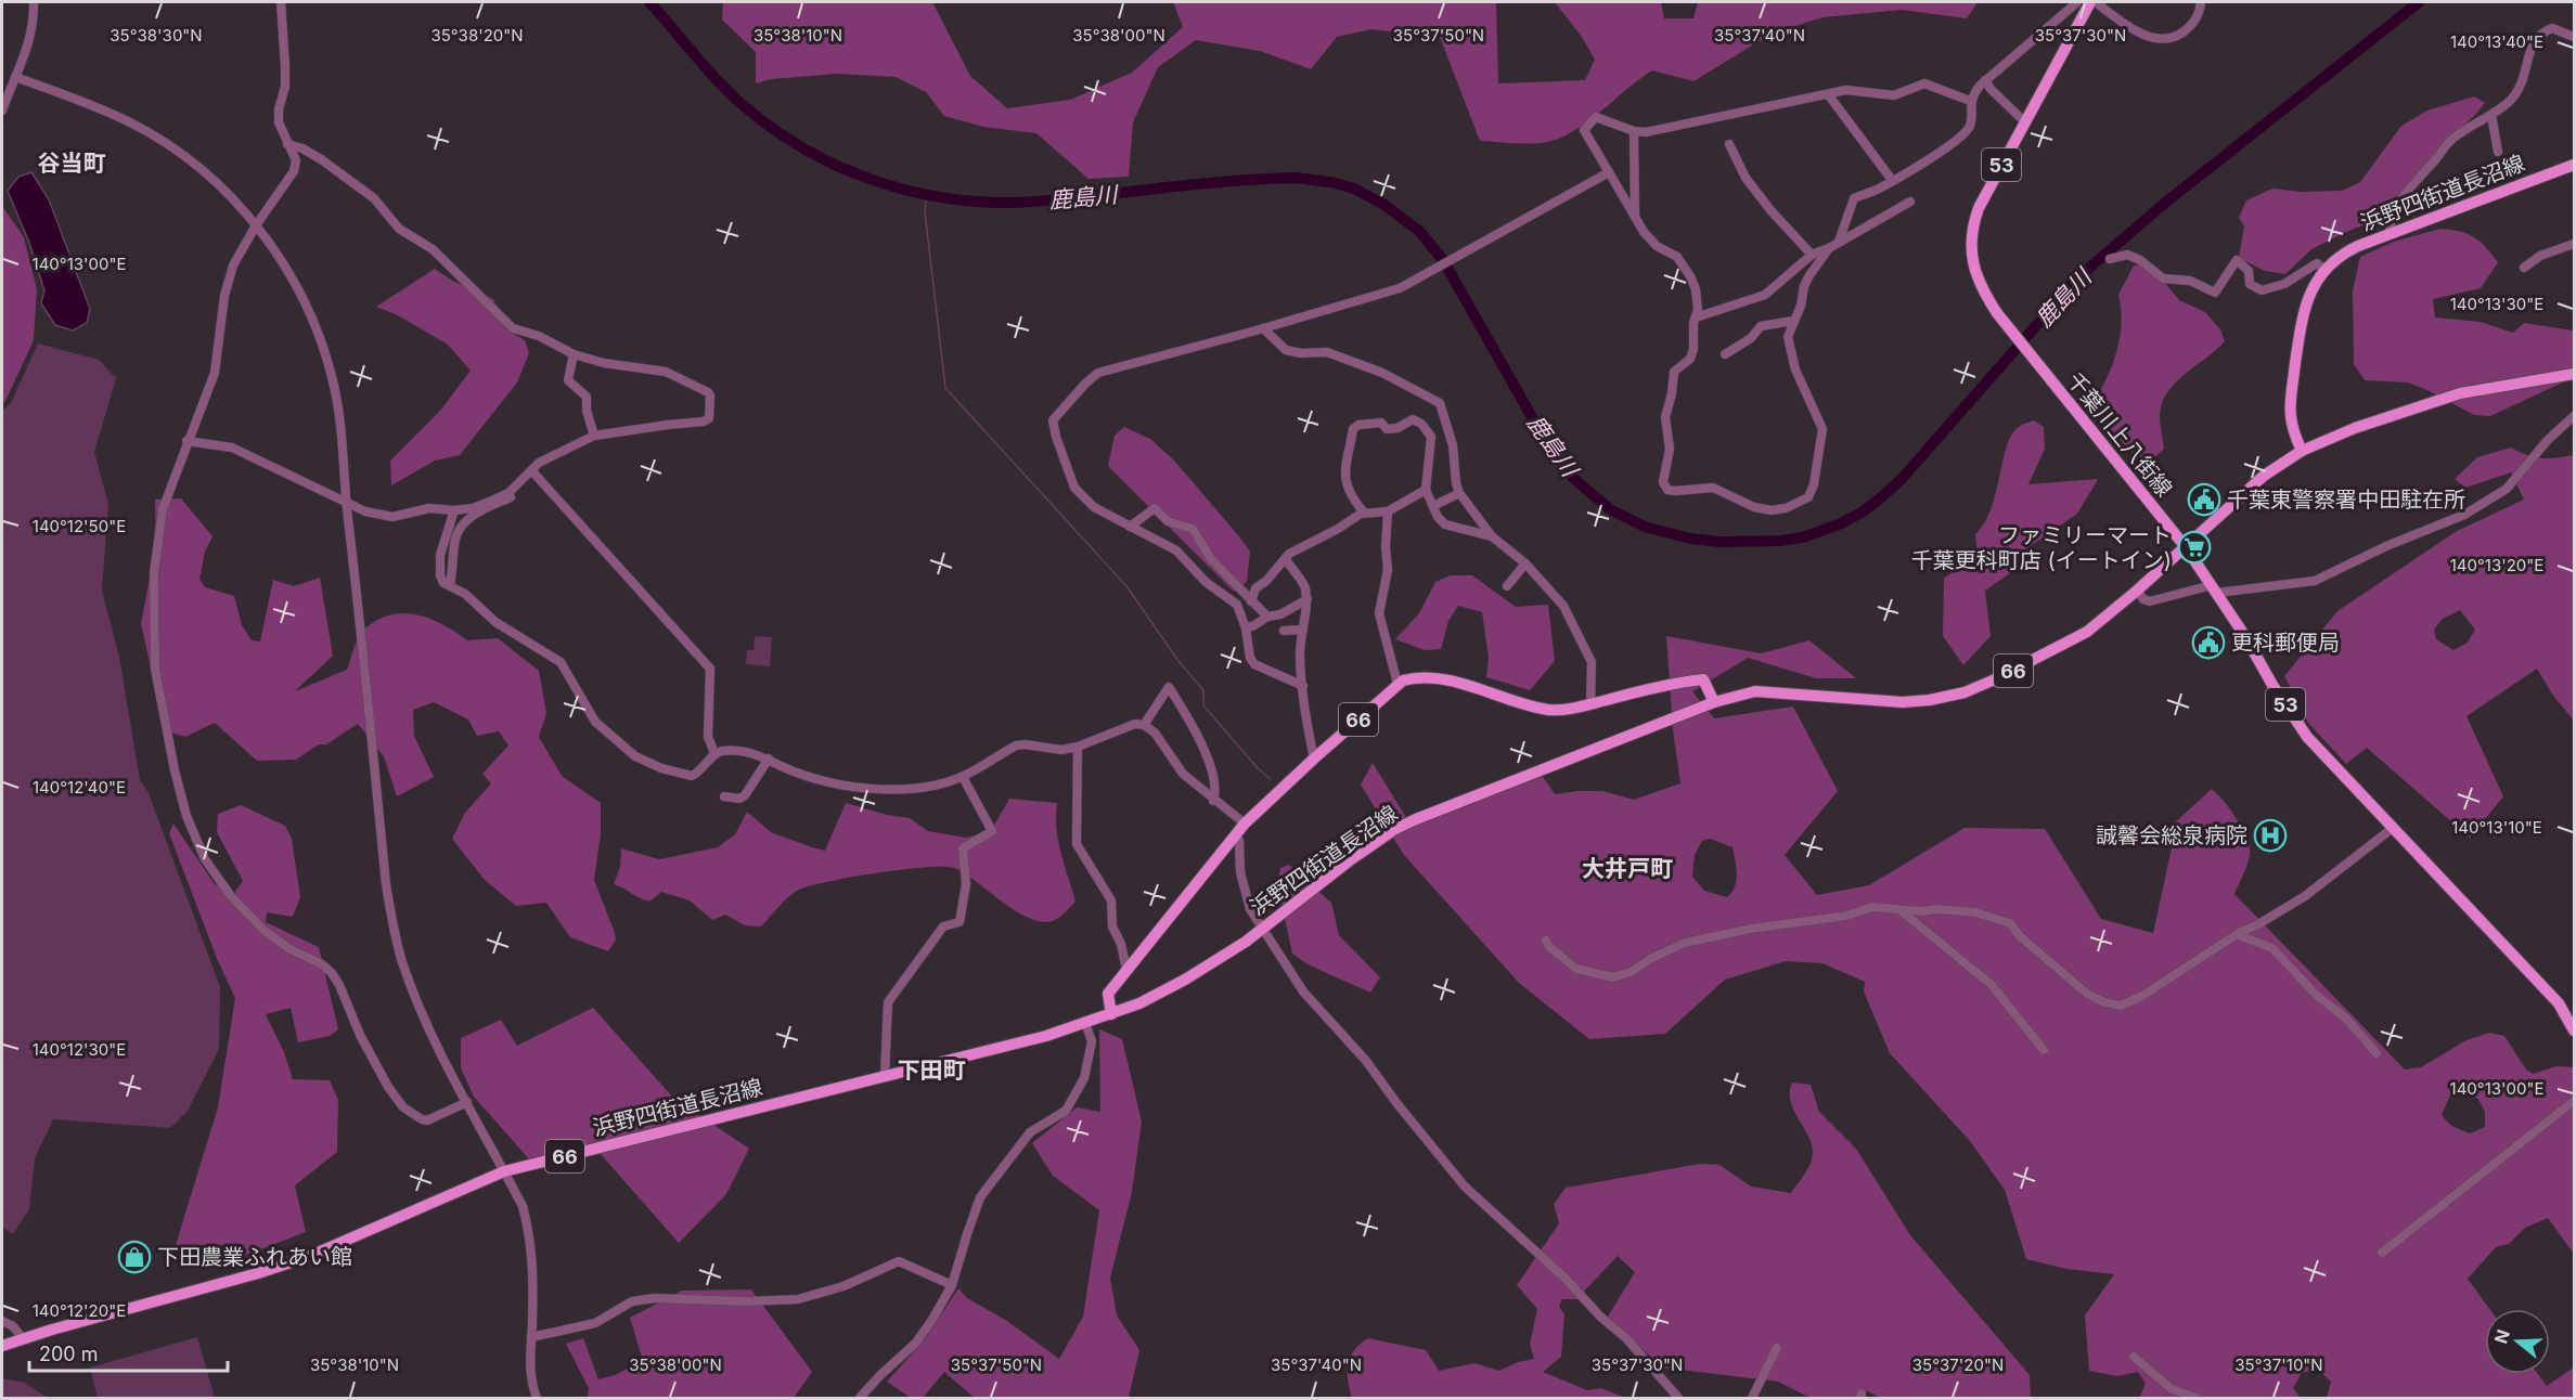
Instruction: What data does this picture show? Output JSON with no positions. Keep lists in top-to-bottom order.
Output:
{
  "streets": {
    "main road": [
      "53",
      "浜野四街道長沼線",
      "千葉川上八街線",
      "66"
    ]
  },
  "crossings": [
    ["浜野四街道長沼線", "千葉川上八街線"],
    ["浜野四街道長沼線", "66"]
  ],
  "districts": ["谷当町", "大井戸町", "下田町"],
  "water": ["鹿島川"],
  "places": {
    "public building": ["千葉東警察署中田駐在所", "更科郵便局"],
    "supermarket": ["ファミリーマート 千葉更科町店 (イートイン)"],
    "hospital": ["誠馨会総泉病院"],
    "shop": ["下田農業ふれあい館"]
  },
  "scale_bar": "200 m",
  "north": "left",
  "coordinates": [
    "35°38'30\"N",
    "35°38'20\"N",
    "35°38'10\"N",
    "35°38'00\"N",
    "35°37'50\"N",
    "35°37'40\"N",
    "35°37'30\"N",
    "140°13'40\"E",
    "140°13'00\"E",
    "140°13'30\"E",
    "140°12'50\"E",
    "140°13'20\"E",
    "140°12'40\"E",
    "140°13'10\"E",
    "140°12'30\"E",
    "140°12'20\"E",
    "35°37'10\"N",
    "35°37'20\"N"
  ]
}
